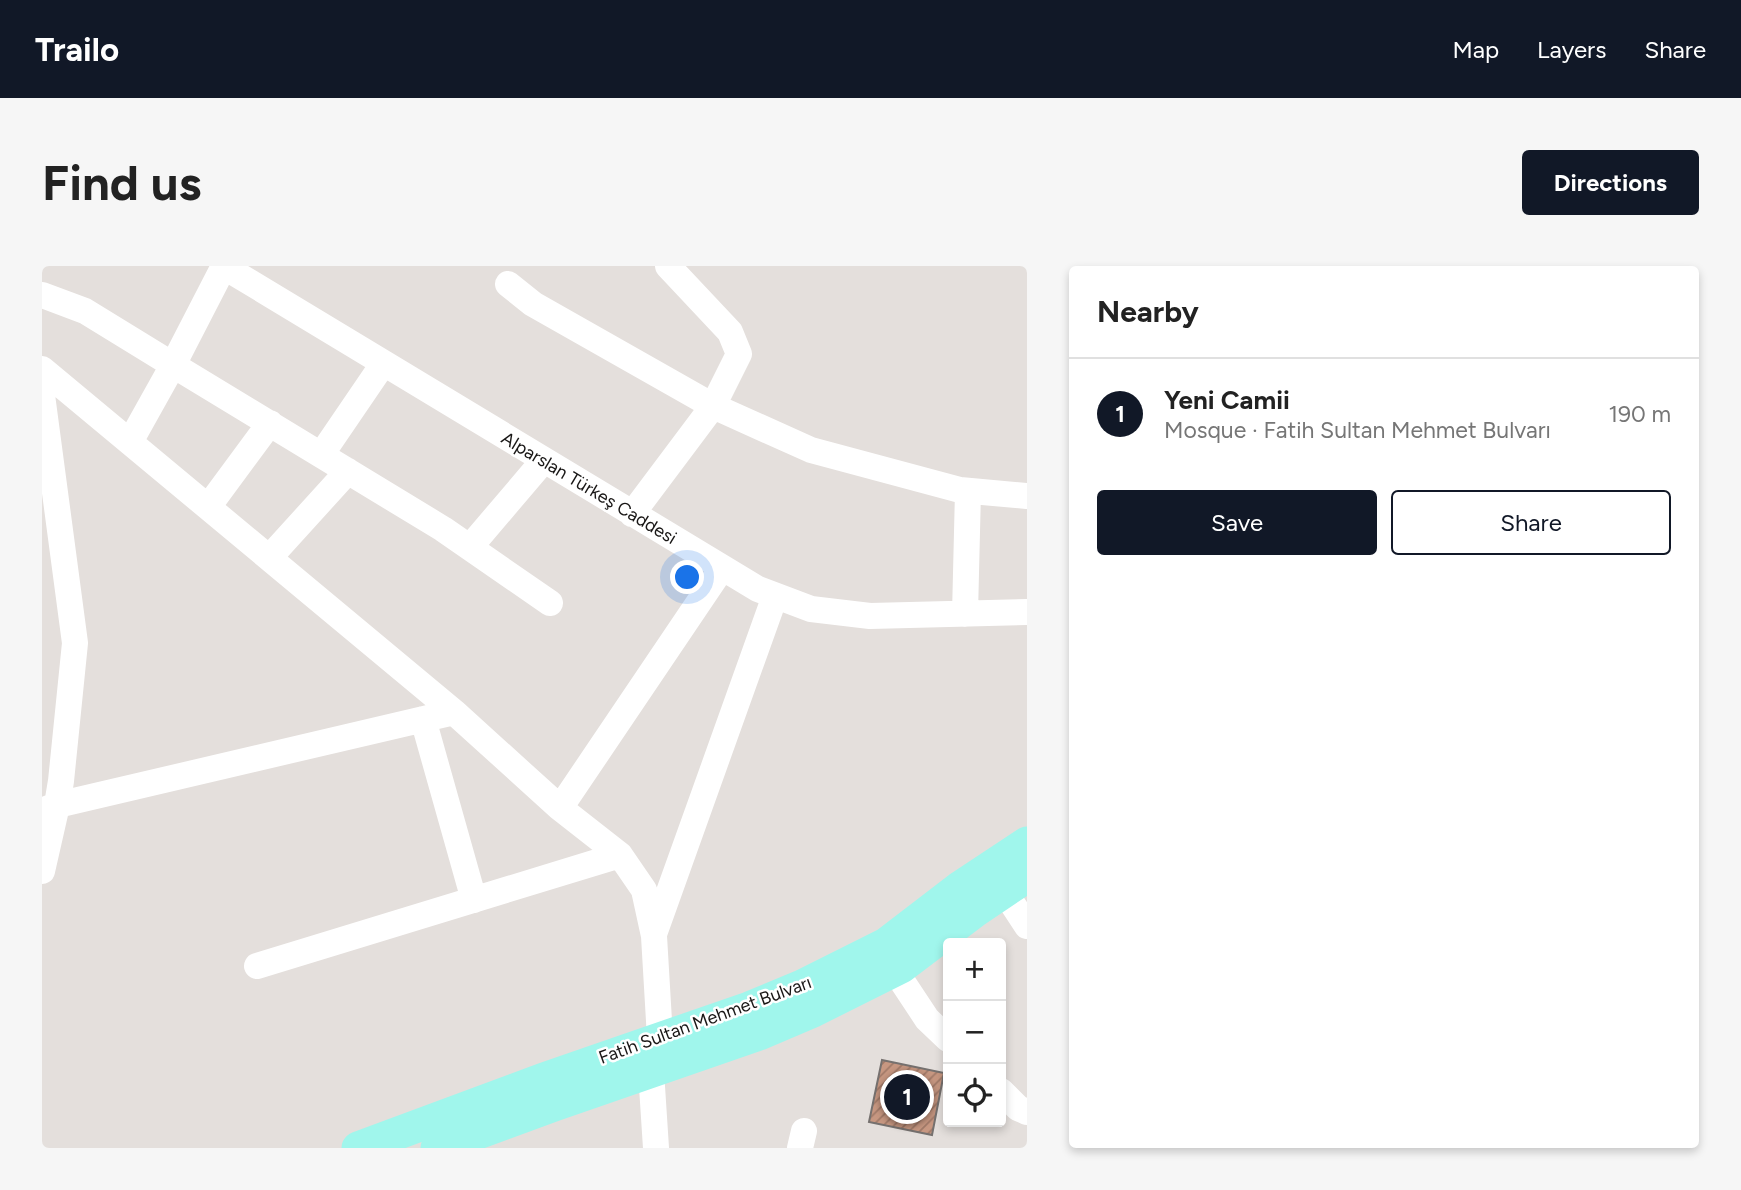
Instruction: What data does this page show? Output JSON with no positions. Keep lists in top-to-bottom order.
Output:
{
  "streets": {
    "main road": ["Fatih Sultan Mehmet Bulvarı"],
    "street": ["Alparslan Türkeş Caddesi"]
  },
  "page": {
    "header": "Trailo",
    "nav": ["Map", "Layers", "Share"],
    "buttons": [
      "Directions",
      ["Save", "Share"]
    ],
    "title": "Find us",
    "heading": "Nearby",
    "list": [
      {
        "mark": "1",
        "name": "Yeni Camii",
        "note": "Mosque · Fatih Sultan Mehmet Bulvarı",
        "value": "190 m"
      }
    ],
    "map_buttons": ["+", "−"],
    "pins": "1"
  }
}
